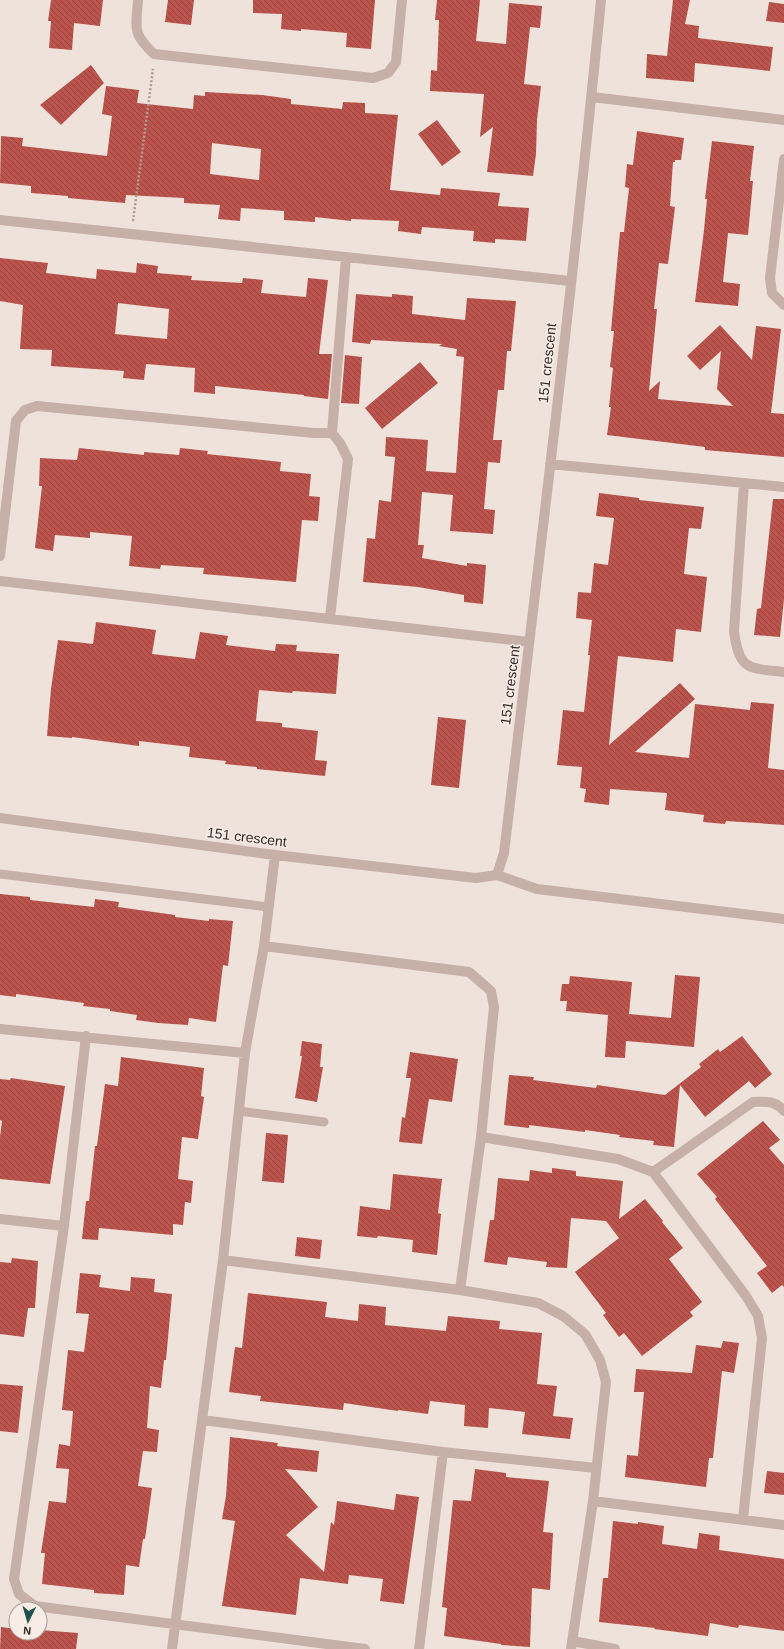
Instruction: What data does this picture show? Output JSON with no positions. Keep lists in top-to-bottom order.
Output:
{
  "streets": {
    "street": ["151 crescent"]
  },
  "north": "bottom"
}
